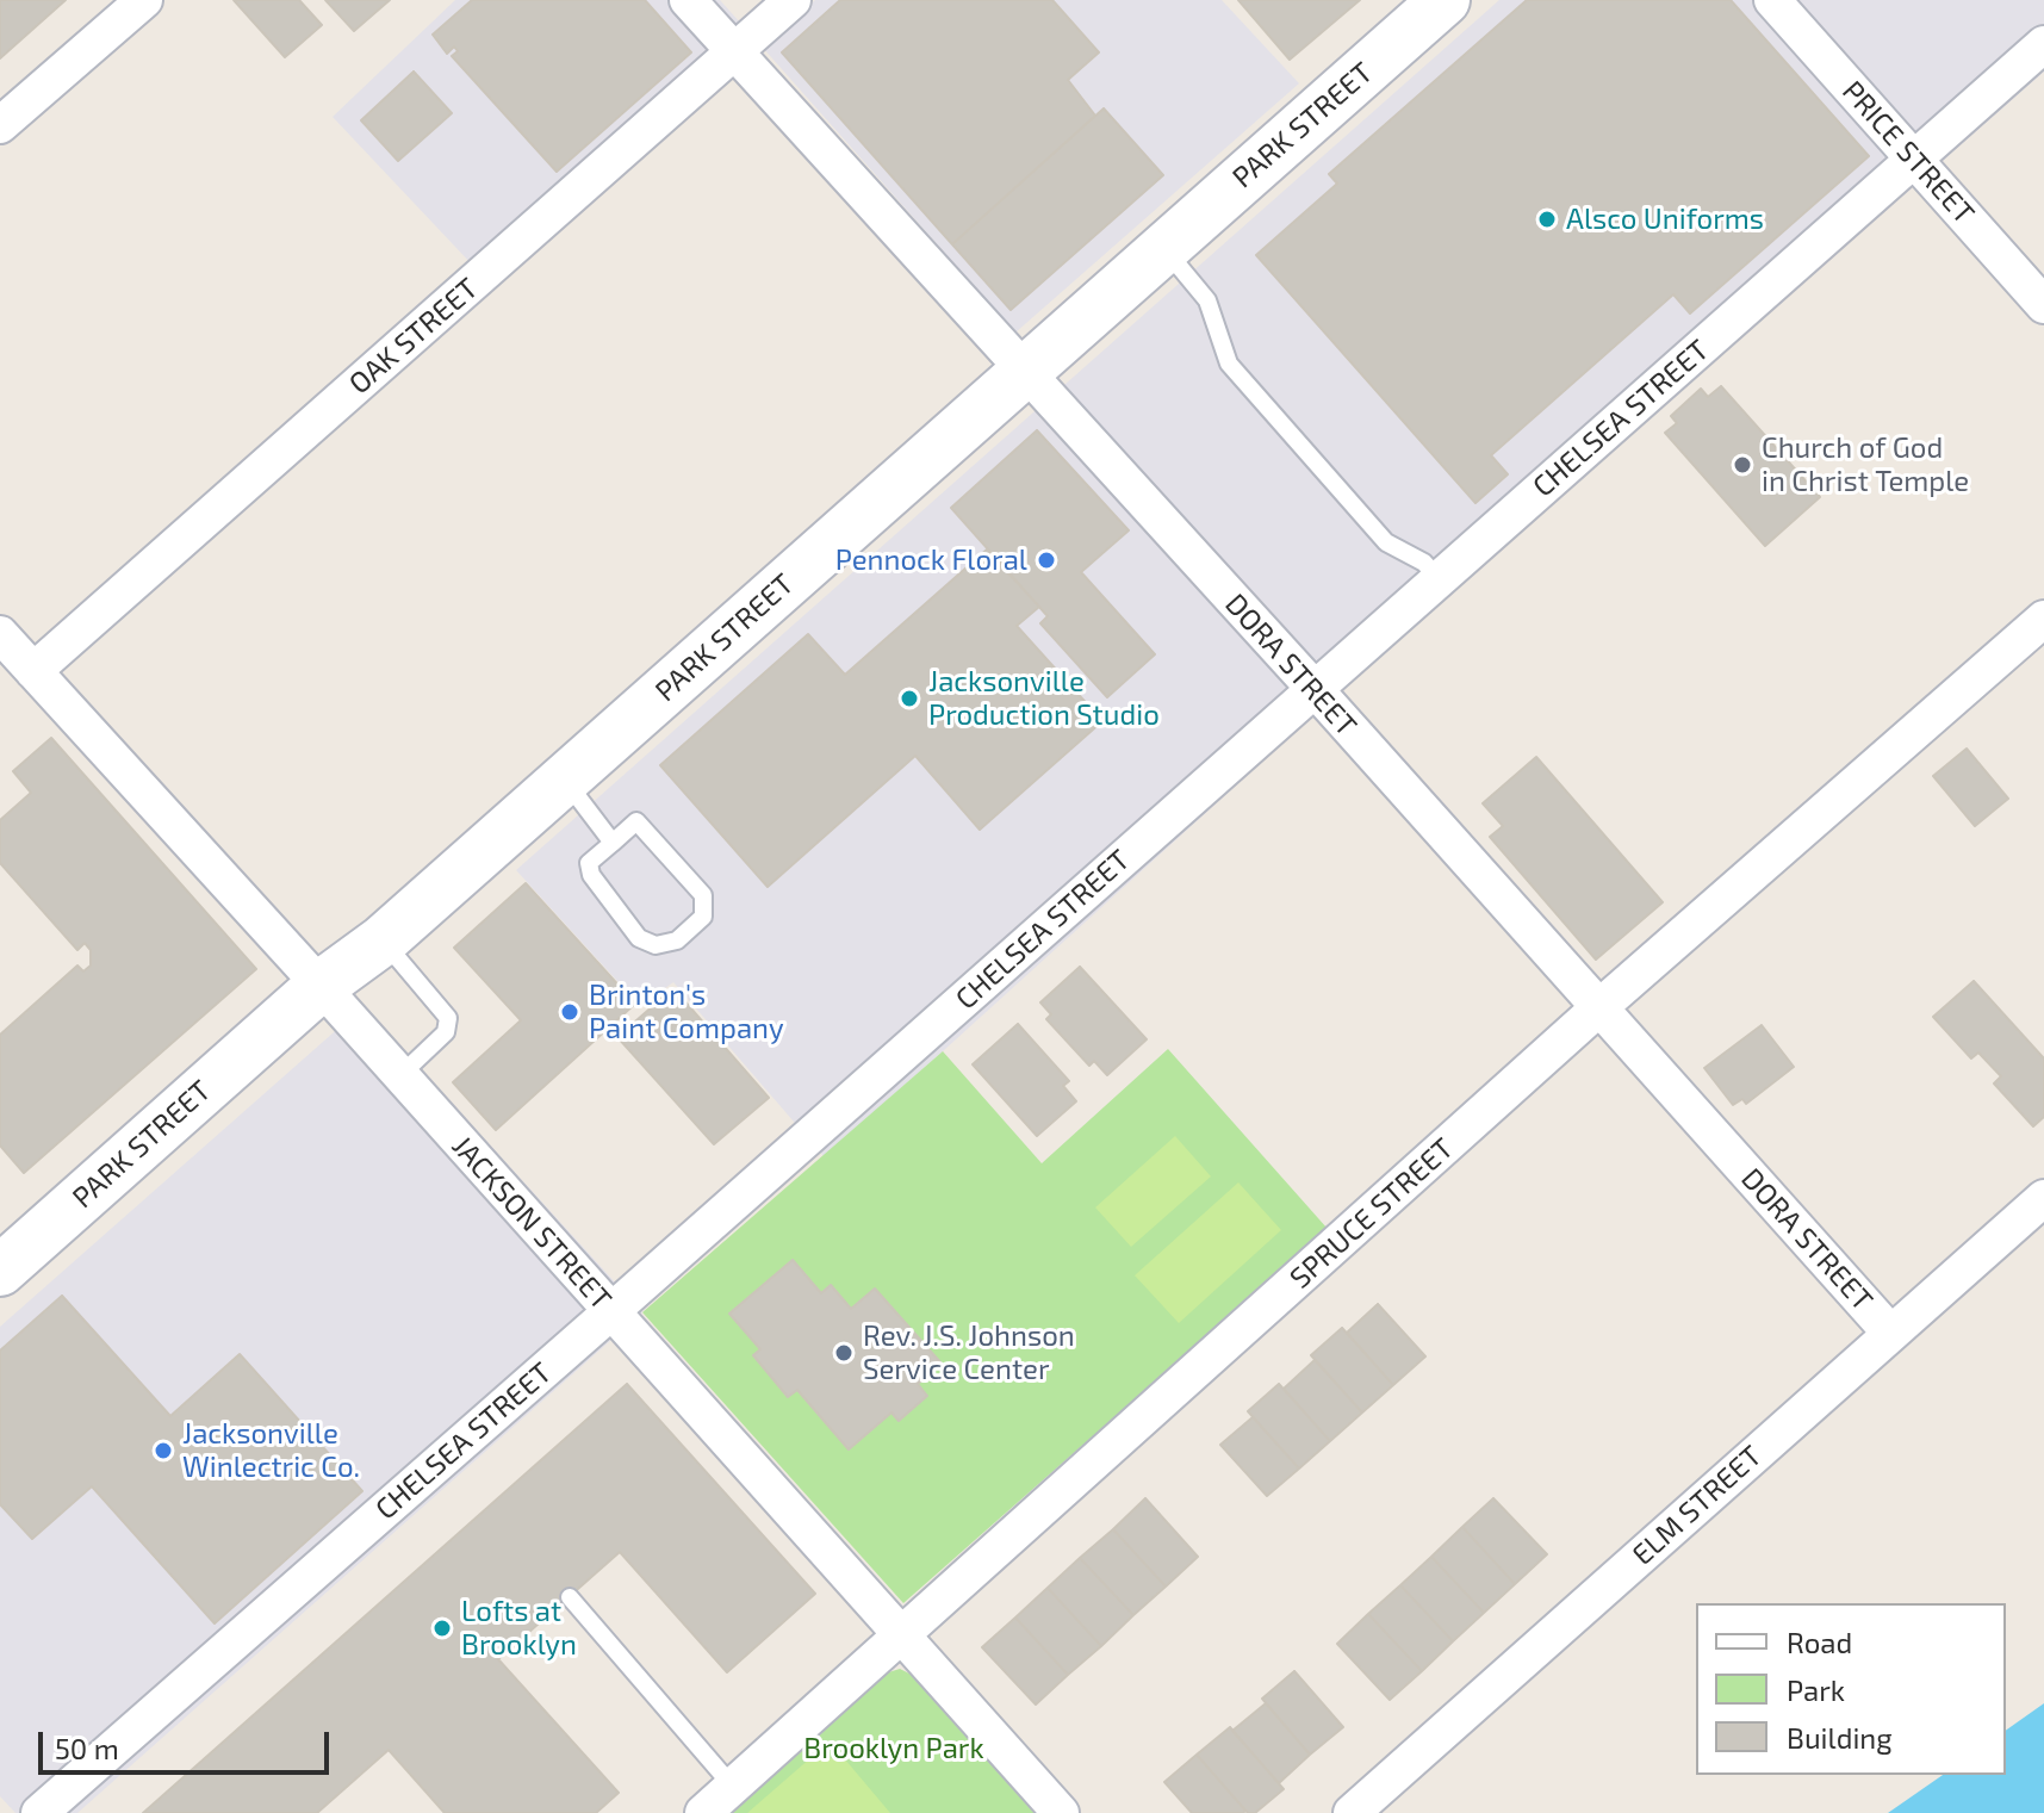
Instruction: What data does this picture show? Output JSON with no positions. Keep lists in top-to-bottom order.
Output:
{
  "streets": {
    "street": [
      "PARK STREET",
      "PRICE STREET",
      "OAK STREET",
      "CHELSEA STREET",
      "DORA STREET",
      "SPRUCE STREET",
      "JACKSON STREET",
      "ELM STREET"
    ]
  },
  "crossings": [
    ["PARK STREET", "DORA STREET"],
    ["PARK STREET", "JACKSON STREET"],
    ["PRICE STREET", "CHELSEA STREET"],
    ["OAK STREET", "DORA STREET"],
    ["OAK STREET", "JACKSON STREET"],
    ["CHELSEA STREET", "DORA STREET"],
    ["CHELSEA STREET", "JACKSON STREET"],
    ["DORA STREET", "SPRUCE STREET"],
    ["DORA STREET", "ELM STREET"],
    ["SPRUCE STREET", "JACKSON STREET"]
  ],
  "parks": ["Brooklyn Park"],
  "places": [
    "Alsco Uniforms",
    "Church of God in Christ Temple",
    "Pennock Floral",
    "Jacksonville Production Studio",
    "Brinton's Paint Company",
    "Rev. J.S. Johnson Service Center",
    "Jacksonville Winlectric Co.",
    "Lofts at Brooklyn"
  ],
  "legend": ["Road", "Park", "Building"],
  "scale_bar": "50 m"
}
